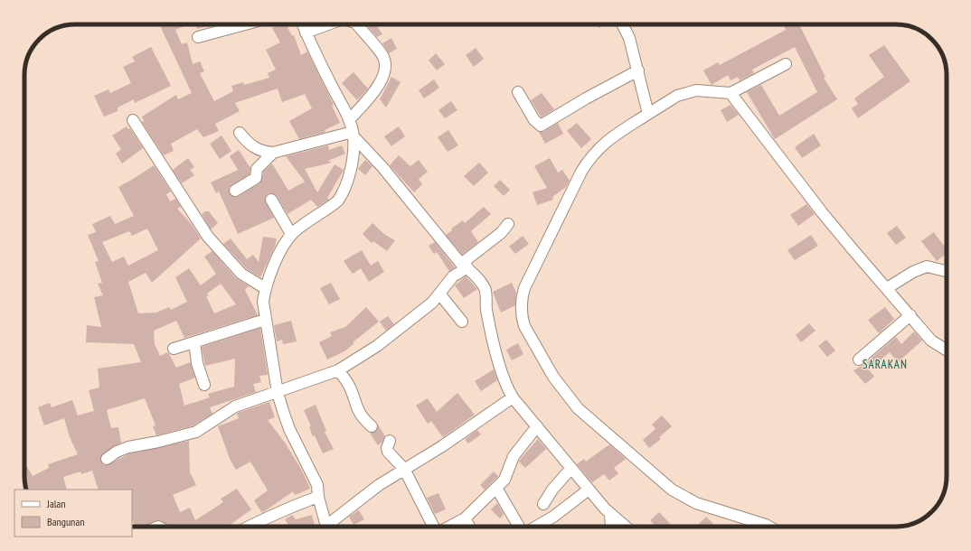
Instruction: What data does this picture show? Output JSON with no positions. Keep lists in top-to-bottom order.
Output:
{
  "districts": ["SARAKAN"],
  "legend": ["Jalan", "Bangunan"]
}
